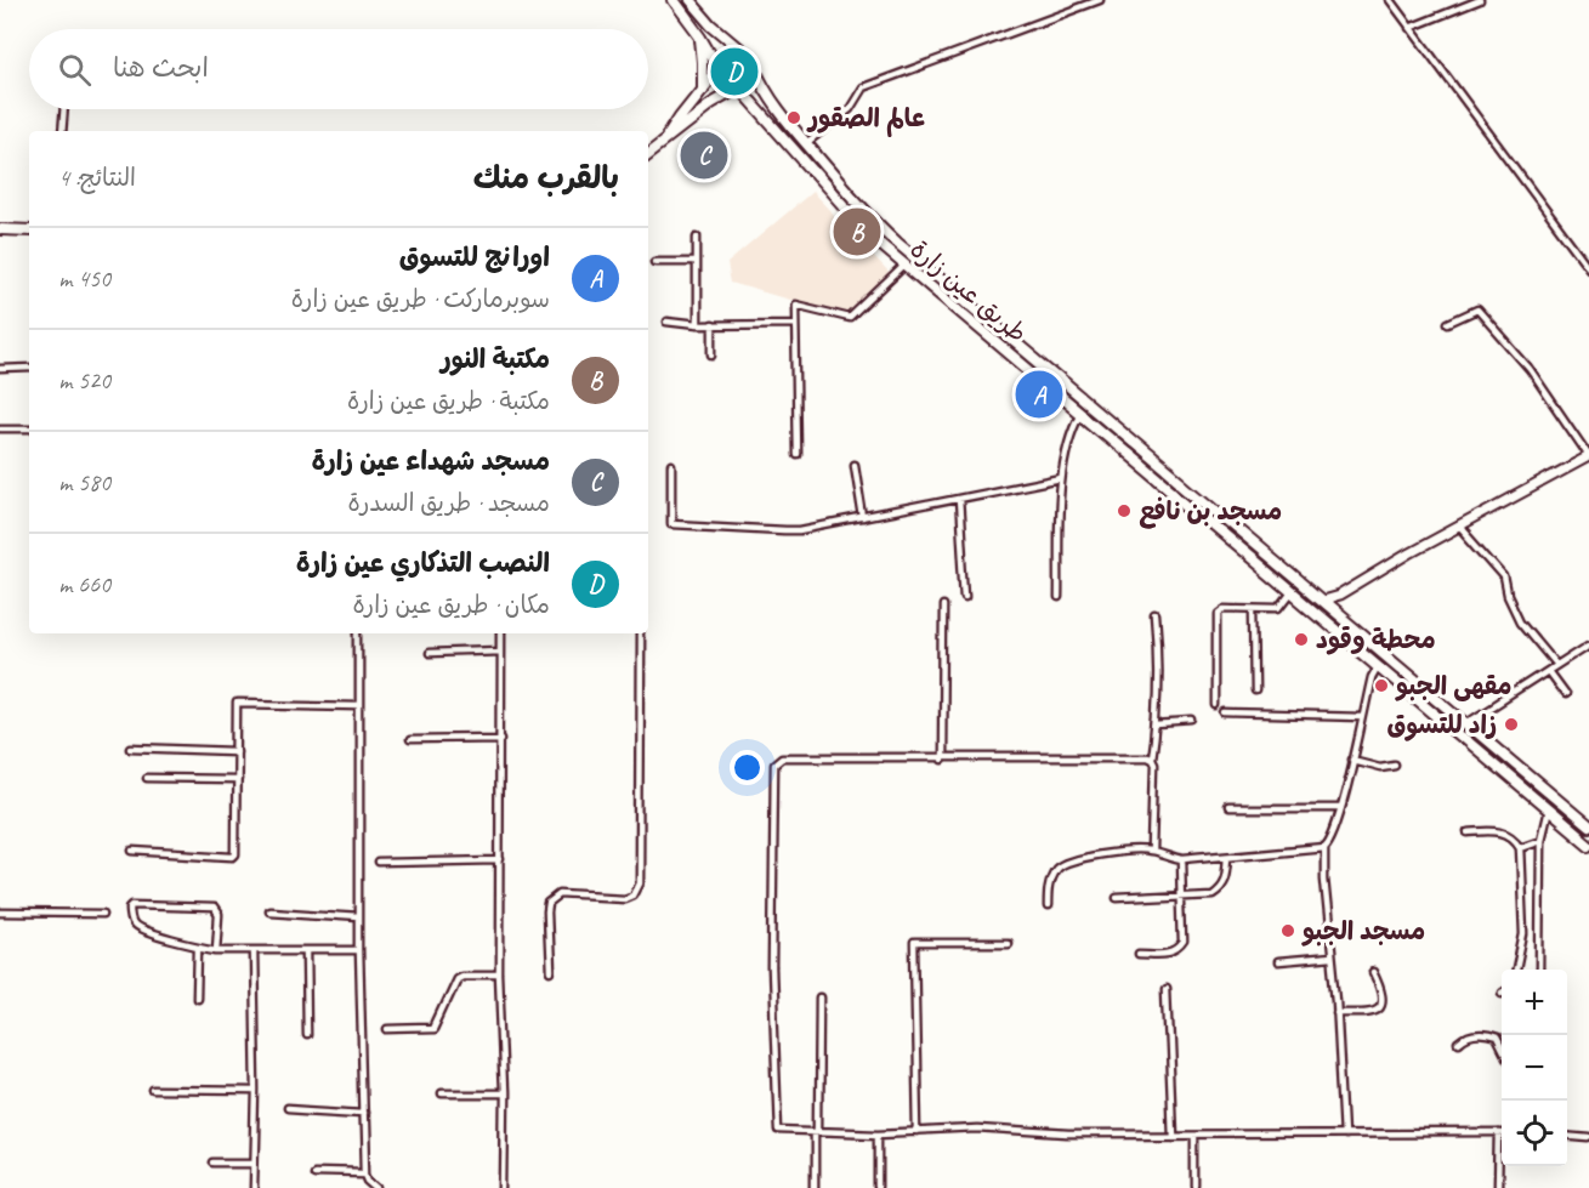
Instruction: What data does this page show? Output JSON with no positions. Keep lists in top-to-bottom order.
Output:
{
  "streets": {
    "main road": ["طريق عين زارة"]
  },
  "places": [
    "عالم الصقور",
    "مسجد بن نافع",
    "محطة وقود",
    "مقهى الجبو",
    "زاد للتسوق",
    "مسجد الجبو"
  ],
  "page": {
    "search": "ابحث هنا",
    "pins": [
      "D",
      "C",
      "B",
      "A"
    ],
    "heading": ["بالقرب منك", "النتائج: 4"],
    "list": [
      {
        "mark": "A",
        "name": "اورانج للتسوق",
        "note": "سوبرماركت · طريق عين زارة",
        "value": "450 m"
      },
      {
        "mark": "B",
        "name": "مكتبة النور",
        "note": "مكتبة · طريق عين زارة",
        "value": "520 m"
      },
      {
        "mark": "C",
        "name": "مسجد شهداء عين زارة",
        "note": "مسجد · طريق السدرة",
        "value": "580 m"
      },
      {
        "mark": "D",
        "name": "النصب التذكاري عين زارة",
        "note": "مكان · طريق عين زارة",
        "value": "660 m"
      }
    ],
    "map_buttons": ["+", "−"]
  }
}
